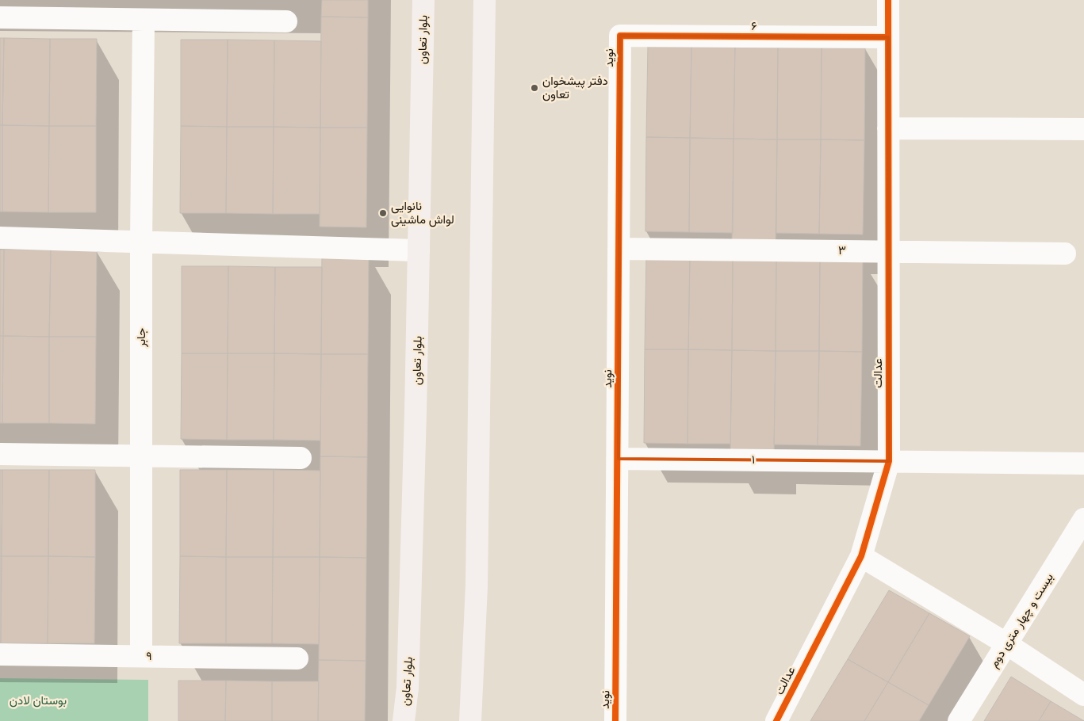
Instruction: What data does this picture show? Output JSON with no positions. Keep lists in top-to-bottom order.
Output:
{
  "streets": {
    "main road": ["بلوار تعاون"],
    "street": [
      "۶",
      "نوید",
      "۳",
      "جابر",
      "عدالت",
      "۱",
      "بیست و چهار متری دوم",
      "۹"
    ]
  },
  "crossings": [
    ["۶", "نوید"],
    ["۶", "عدالت"],
    ["نوید", "۳"],
    ["نوید", "۱"],
    ["۳", "عدالت"],
    ["جابر", "۹"],
    ["عدالت", "۱"]
  ],
  "parks": ["بوستان لادن"],
  "places": ["دفتر پیشخوان تعاون", "نانوایی لواش ماشینی"]
}
